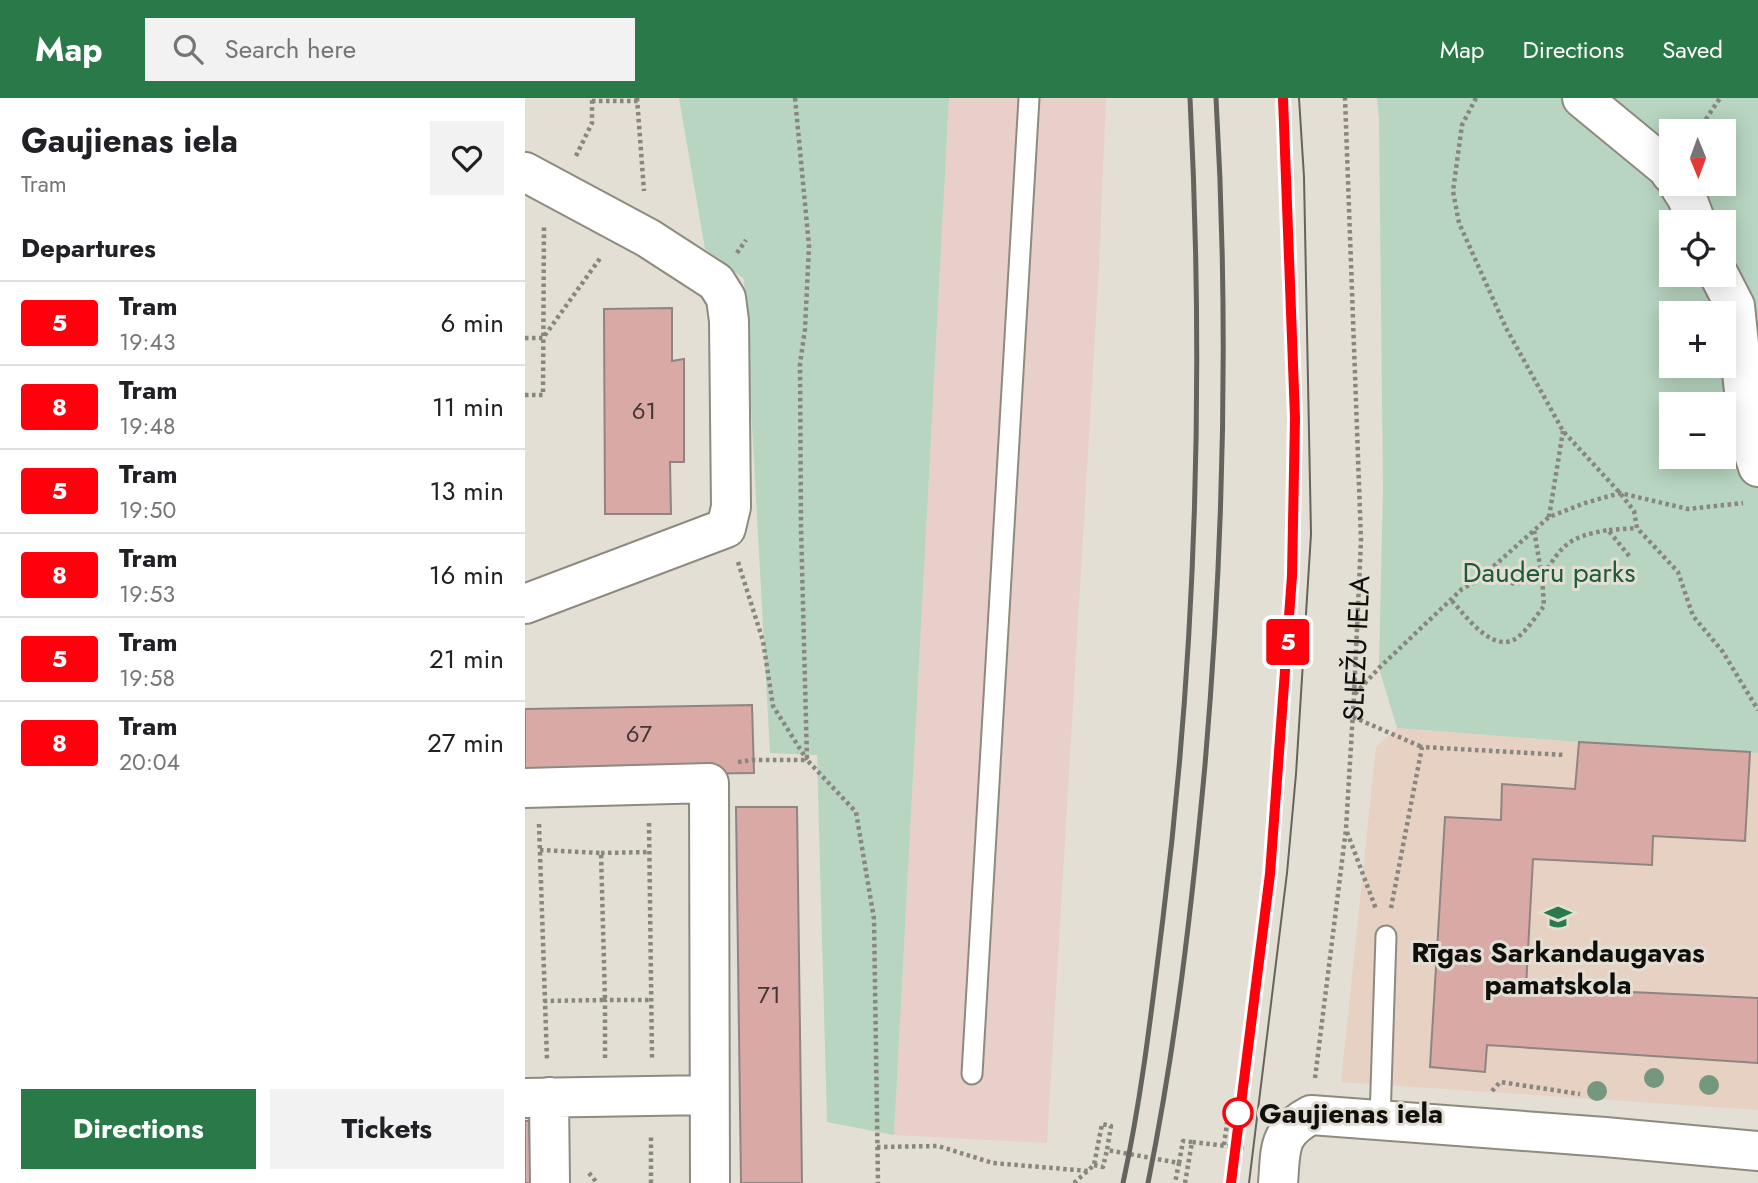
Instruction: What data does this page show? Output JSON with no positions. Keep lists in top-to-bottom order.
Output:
{
  "streets": {
    "path": ["SLIEŽU IELA"]
  },
  "parks": ["Dauderu parks"],
  "places": {
    "school or university": ["Rīgas Sarkandaugavas pamatskola"],
    "other": ["Gaujienas iela"]
  },
  "lines": ["tram line 5"],
  "house_numbers": ["61", "67", "71"],
  "north": "bottom",
  "page": {
    "header": "Map",
    "search": "Search here",
    "nav": ["Map", "Directions", "Saved"],
    "heading": [
      ["Gaujienas iela", "Tram"],
      "Departures"
    ],
    "on_map": "5",
    "map_buttons": ["+", "−"],
    "list": [
      {
        "mark": "5",
        "name": "Tram",
        "note": "19:43",
        "value": "6 min"
      },
      {
        "mark": "8",
        "name": "Tram",
        "note": "19:48",
        "value": "11 min"
      },
      {
        "mark": "5",
        "name": "Tram",
        "note": "19:50",
        "value": "13 min"
      },
      {
        "mark": "8",
        "name": "Tram",
        "note": "19:53",
        "value": "16 min"
      },
      {
        "mark": "5",
        "name": "Tram",
        "note": "19:58",
        "value": "21 min"
      },
      {
        "mark": "8",
        "name": "Tram",
        "note": "20:04",
        "value": "27 min"
      }
    ],
    "buttons": ["Directions", "Tickets"]
  }
}
